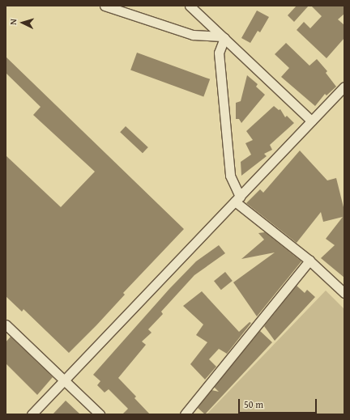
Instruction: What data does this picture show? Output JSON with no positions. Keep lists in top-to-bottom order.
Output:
{
  "scale_bar": "50 m",
  "north": "left"
}
